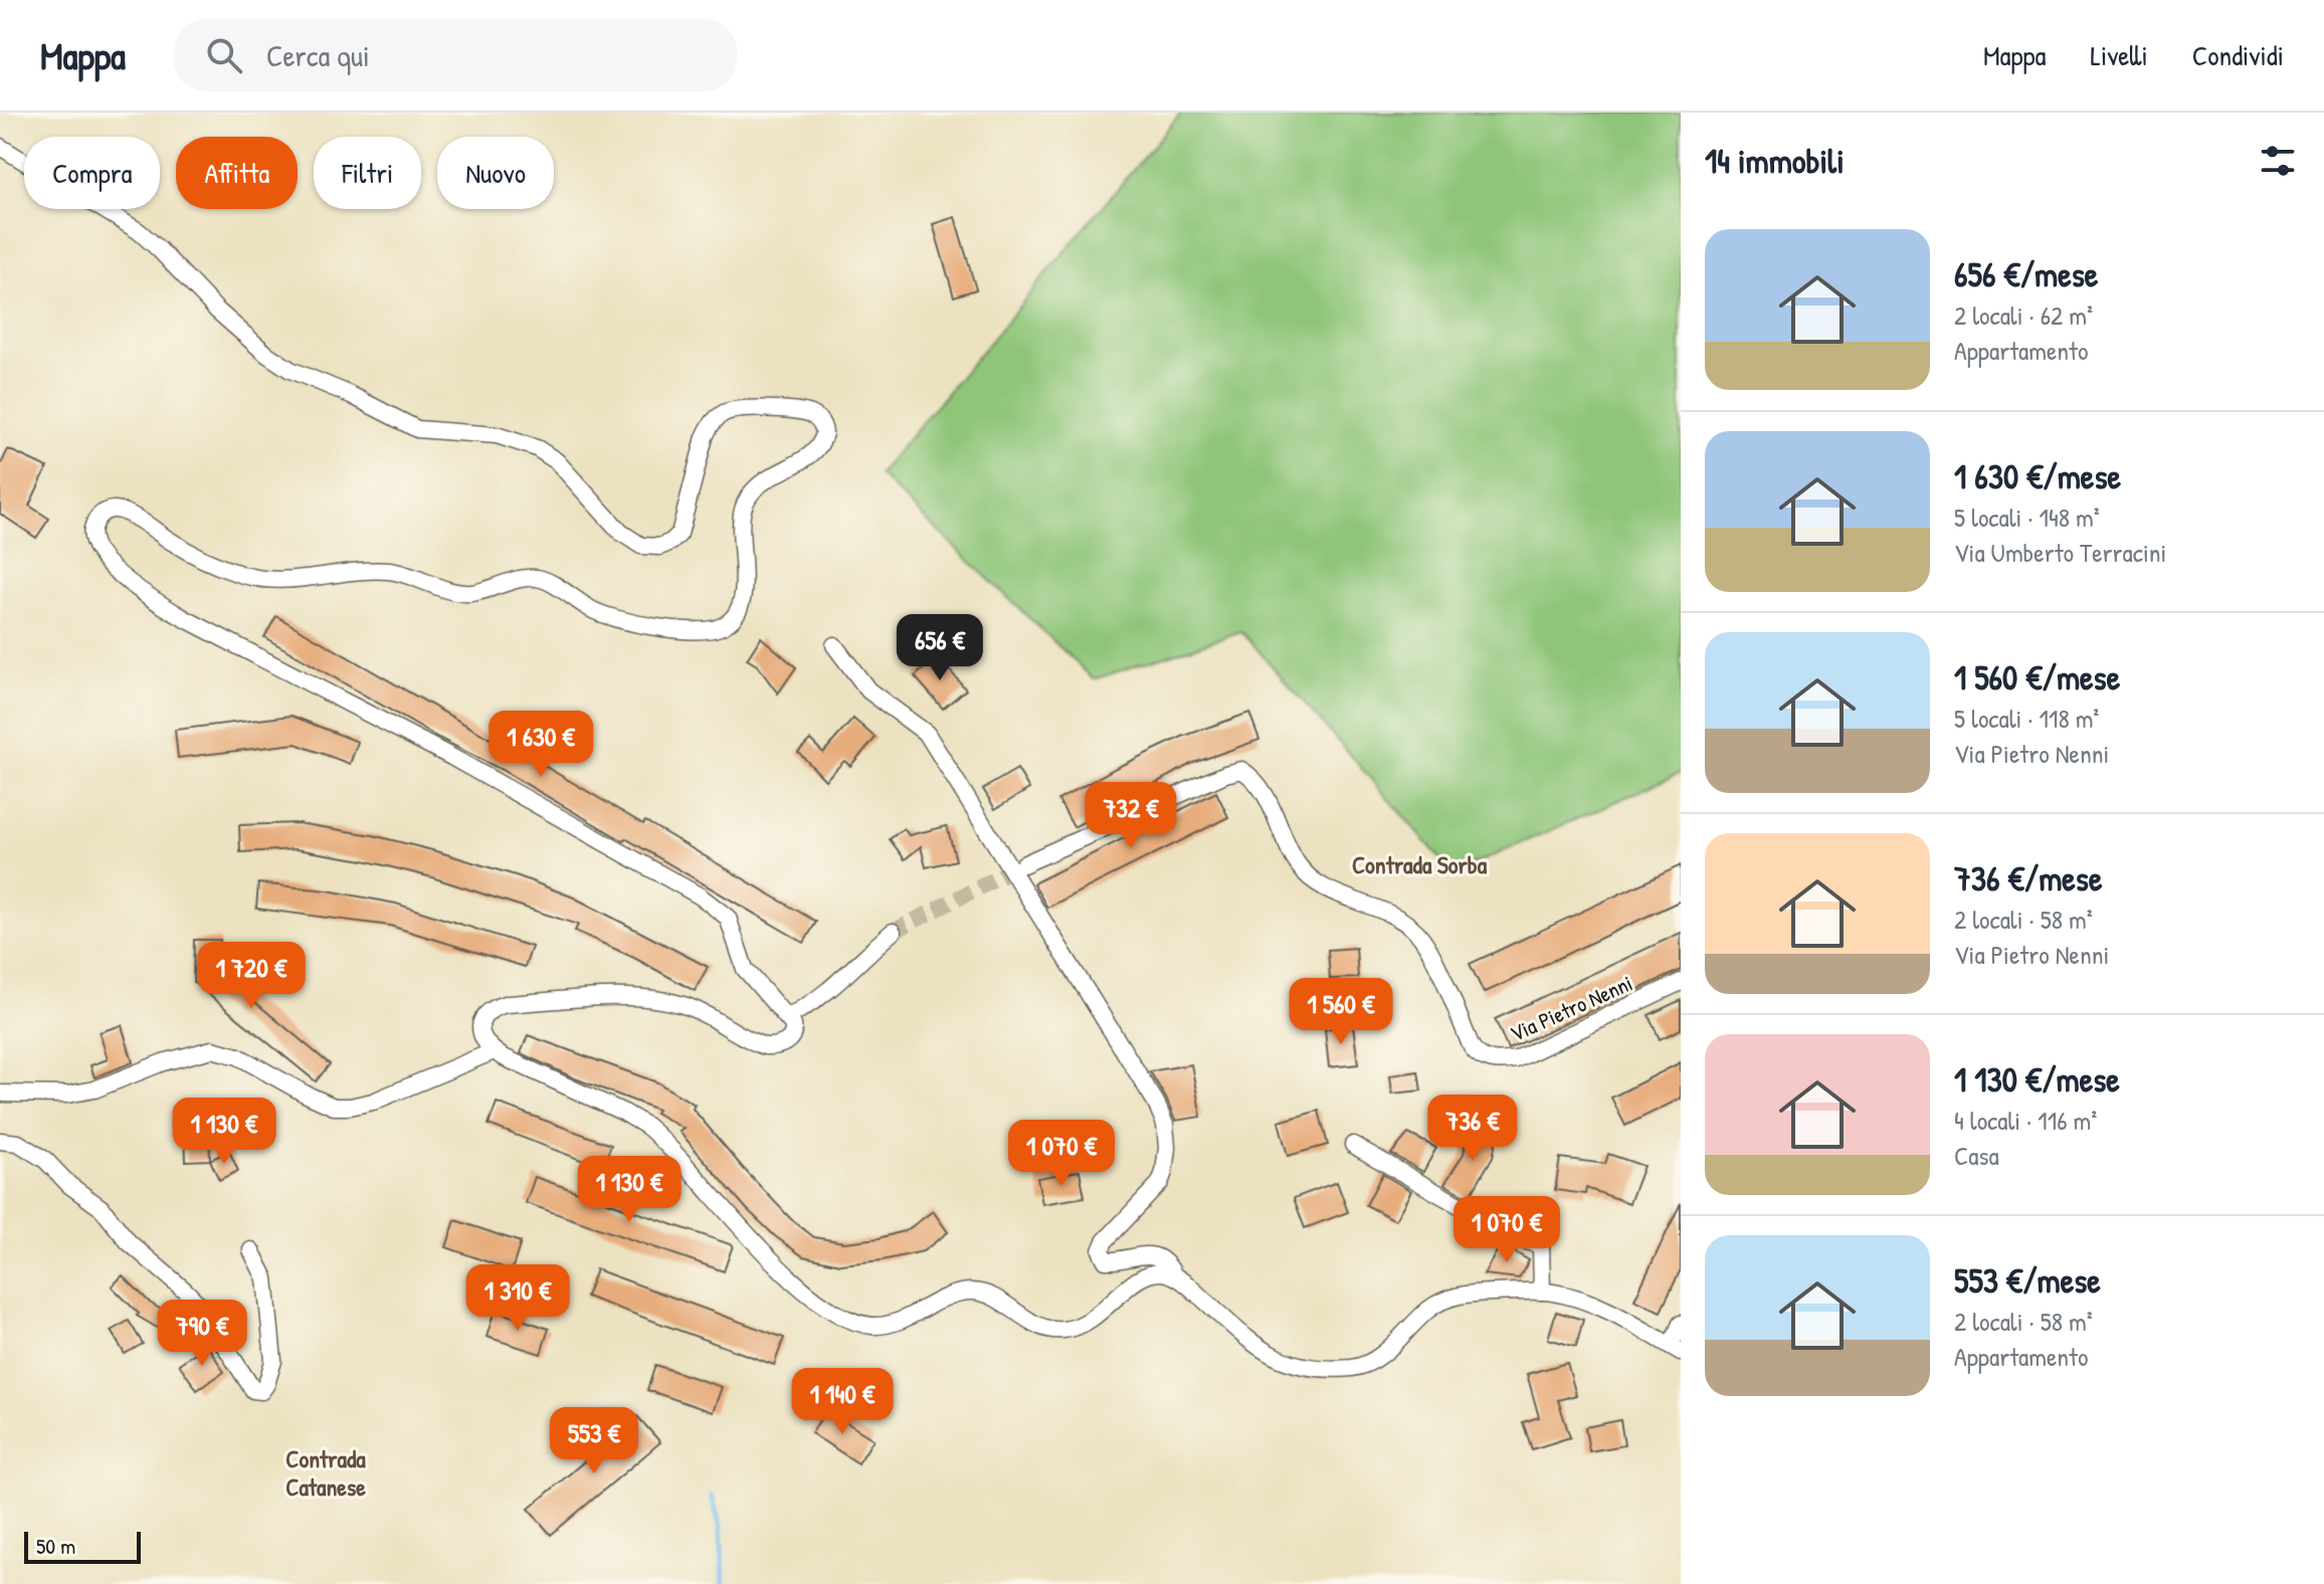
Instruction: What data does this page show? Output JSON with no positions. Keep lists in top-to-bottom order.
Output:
{
  "streets": {
    "street": ["Via Pietro Nenni"]
  },
  "districts": ["Contrada Sorba", "Contrada Catanese"],
  "scale_bar": "50 m",
  "page": {
    "header": "Mappa",
    "search": "Cerca qui",
    "nav": ["Mappa", "Livelli", "Condividi"],
    "heading": "14 immobili",
    "chip": [
      "Compra",
      "Affitta",
      "Filtri",
      "Nuovo"
    ],
    "list": [
      {
        "name": "656 €/mese",
        "note": "2 locali · 62 m² · Appartamento"
      },
      {
        "name": "1 630 €/mese",
        "note": "5 locali · 148 m² · Via Umberto Terracini"
      },
      {
        "name": "1 560 €/mese",
        "note": "5 locali · 118 m² · Via Pietro Nenni"
      },
      {
        "name": "736 €/mese",
        "note": "2 locali · 58 m² · Via Pietro Nenni"
      },
      {
        "name": "1 130 €/mese",
        "note": "4 locali · 116 m² · Casa"
      },
      {
        "name": "553 €/mese",
        "note": "2 locali · 58 m² · Appartamento"
      }
    ],
    "price": [
      "656 €",
      "1 630 €",
      "732 €",
      "1 720 €",
      "1 560 €",
      "736 €",
      "1 130 €",
      "1 070 €",
      "1 130 €",
      "1 070 €",
      "1 310 €",
      "790 €",
      "1 140 €",
      "553 €"
    ],
    "scale": "50 m"
  }
}
